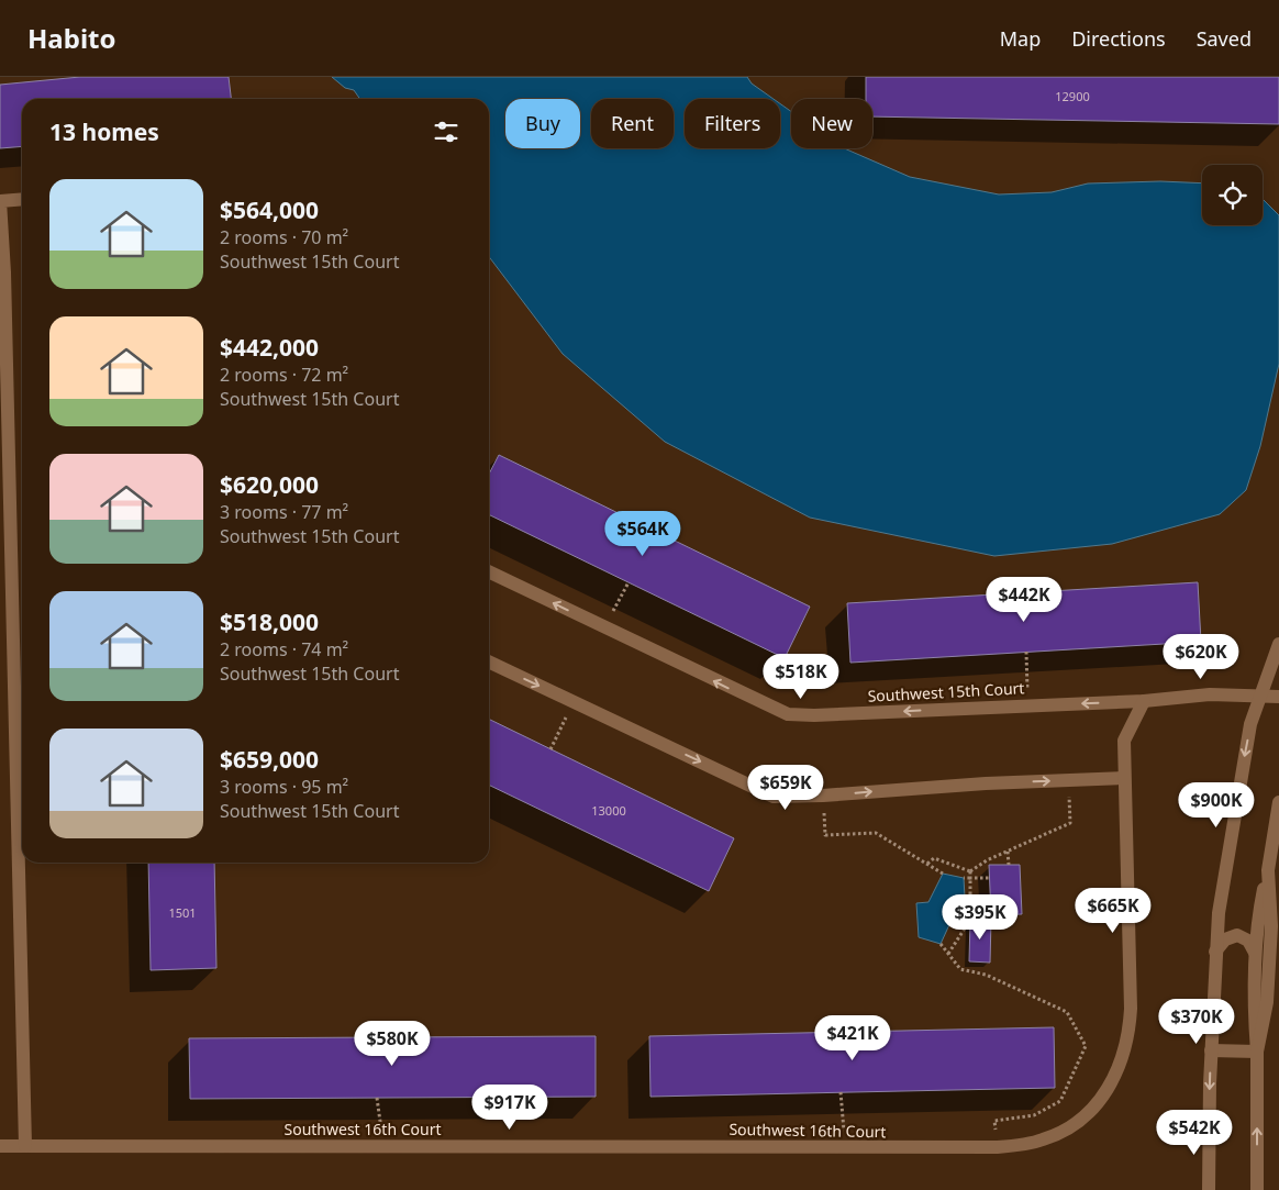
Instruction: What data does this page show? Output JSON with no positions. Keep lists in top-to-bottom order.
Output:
{
  "streets": {
    "street": ["Southwest 15th Court", "Southwest 16th Court"]
  },
  "crossings": [
    ["Southwest 15th Court", "Southwest 16th Court"]
  ],
  "house_numbers": ["12900", "13000", "1501"],
  "page": {
    "header": "Habito",
    "nav": ["Map", "Directions", "Saved"],
    "chip": [
      "Buy",
      "Rent",
      "Filters",
      "New"
    ],
    "heading": "13 homes",
    "list": [
      {
        "name": "$564,000",
        "note": "2 rooms · 70 m² · Southwest 15th Court"
      },
      {
        "name": "$442,000",
        "note": "2 rooms · 72 m² · Southwest 15th Court"
      },
      {
        "name": "$620,000",
        "note": "3 rooms · 77 m² · Southwest 15th Court"
      },
      {
        "name": "$518,000",
        "note": "2 rooms · 74 m² · Southwest 15th Court"
      },
      {
        "name": "$659,000",
        "note": "3 rooms · 95 m² · Southwest 15th Court"
      }
    ],
    "price": [
      "$564K",
      "$442K",
      "$620K",
      "$518K",
      "$659K",
      "$900K",
      "$665K",
      "$395K",
      "$370K",
      "$421K",
      "$580K",
      "$917K",
      "$542K"
    ]
  }
}
